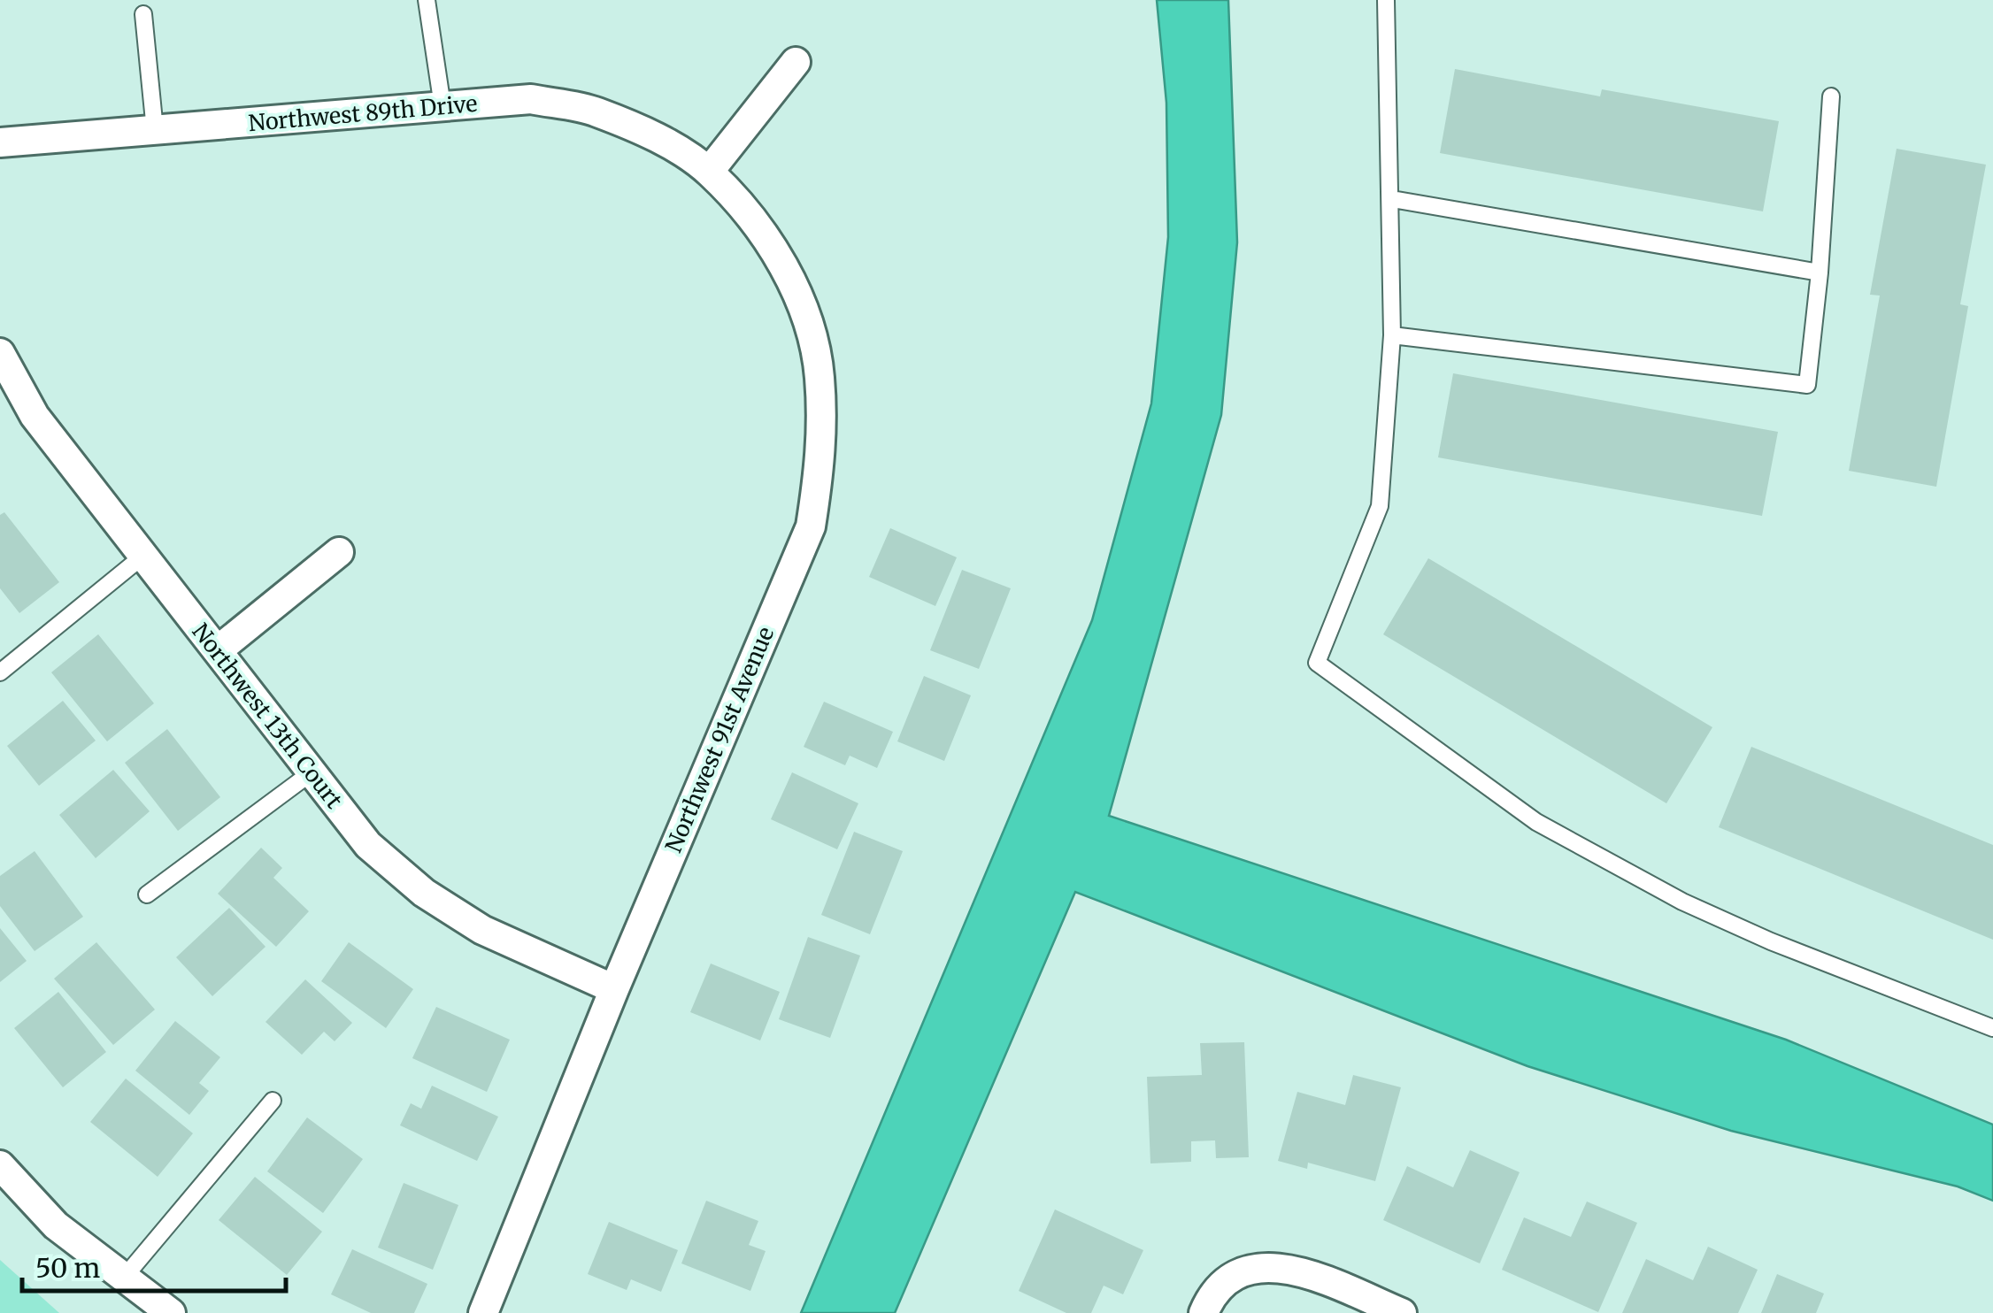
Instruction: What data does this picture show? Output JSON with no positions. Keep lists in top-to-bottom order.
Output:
{
  "streets": {
    "street": ["Northwest 89th Drive", "Northwest 13th Court", "Northwest 91st Avenue"]
  },
  "crossings": [
    ["Northwest 89th Drive", "Northwest 91st Avenue"],
    ["Northwest 13th Court", "Northwest 91st Avenue"]
  ],
  "scale_bar": "50 m"
}
